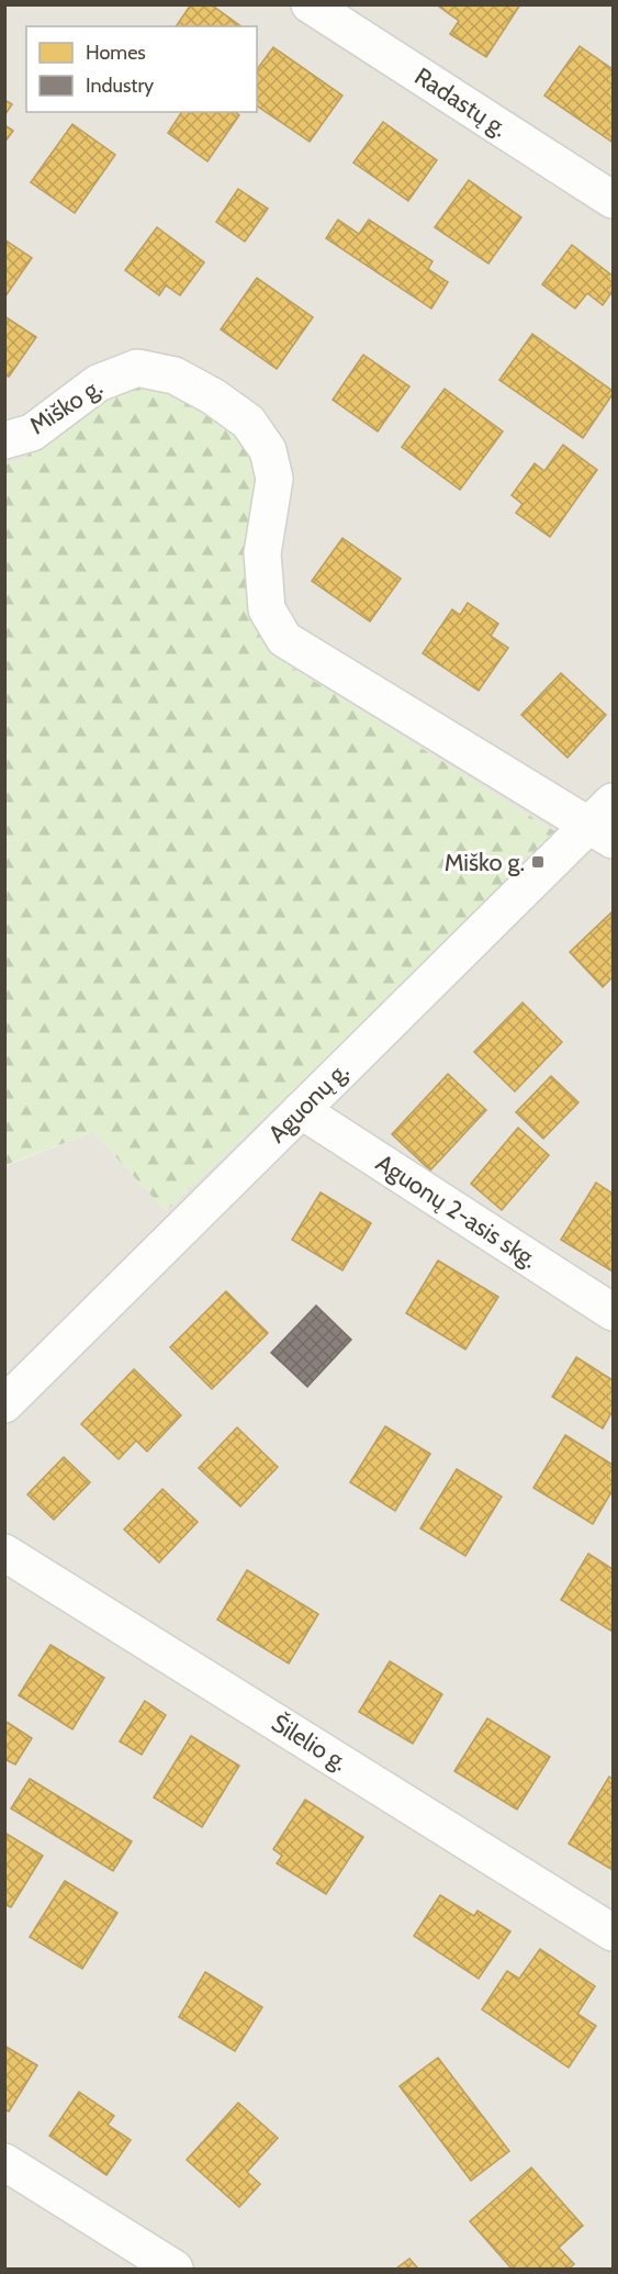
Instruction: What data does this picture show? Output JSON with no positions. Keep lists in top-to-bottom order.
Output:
{
  "streets": {
    "street": [
      "Radastų g.",
      "Miško g.",
      "Aguonų g.",
      "Aguonų 2-asis skg.",
      "Šilelio g."
    ]
  },
  "crossings": [
    ["Miško g.", "Aguonų g."],
    ["Aguonų g.", "Aguonų 2-asis skg."]
  ],
  "places": {
    "transit": ["Miško g."]
  },
  "legend": ["Homes", "Industry"]
}
